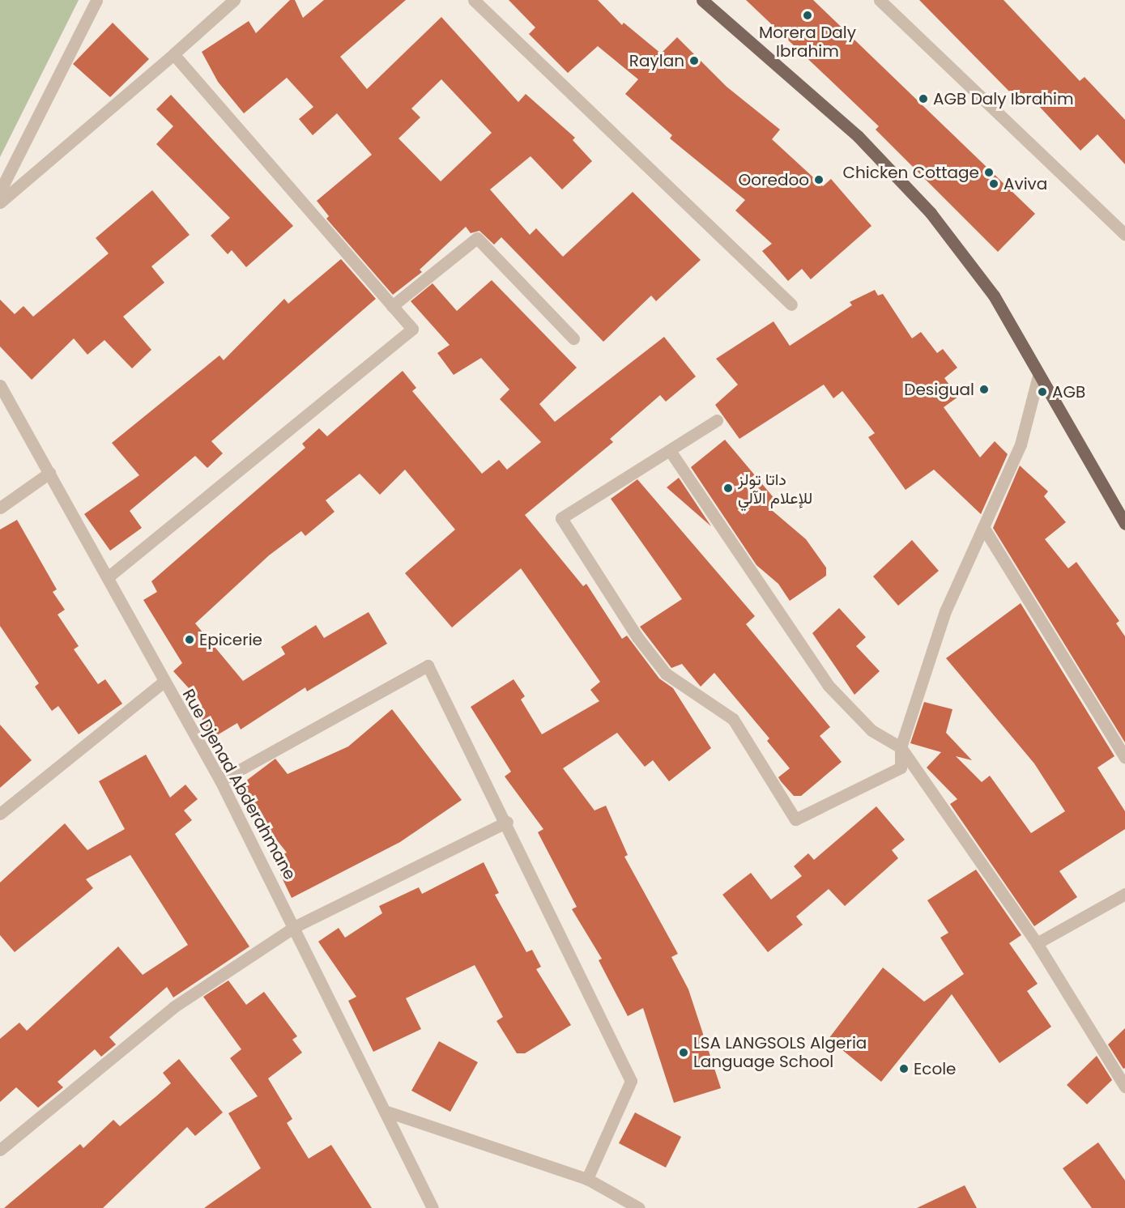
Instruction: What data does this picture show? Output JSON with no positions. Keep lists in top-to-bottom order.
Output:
{
  "streets": {
    "street": ["Rue Djenad Abderahmane"]
  },
  "places": [
    "Morera Daly Ibrahim",
    "Raylan",
    "AGB Daly Ibrahim",
    "Chicken Cottage",
    "Ooredoo",
    "Aviva",
    "Desigual",
    "AGB",
    "داتا تولز للإعلام الآلي",
    "Epicerie",
    "LSA LANGSOLS Algeria Language School",
    "Ecole"
  ]
}
